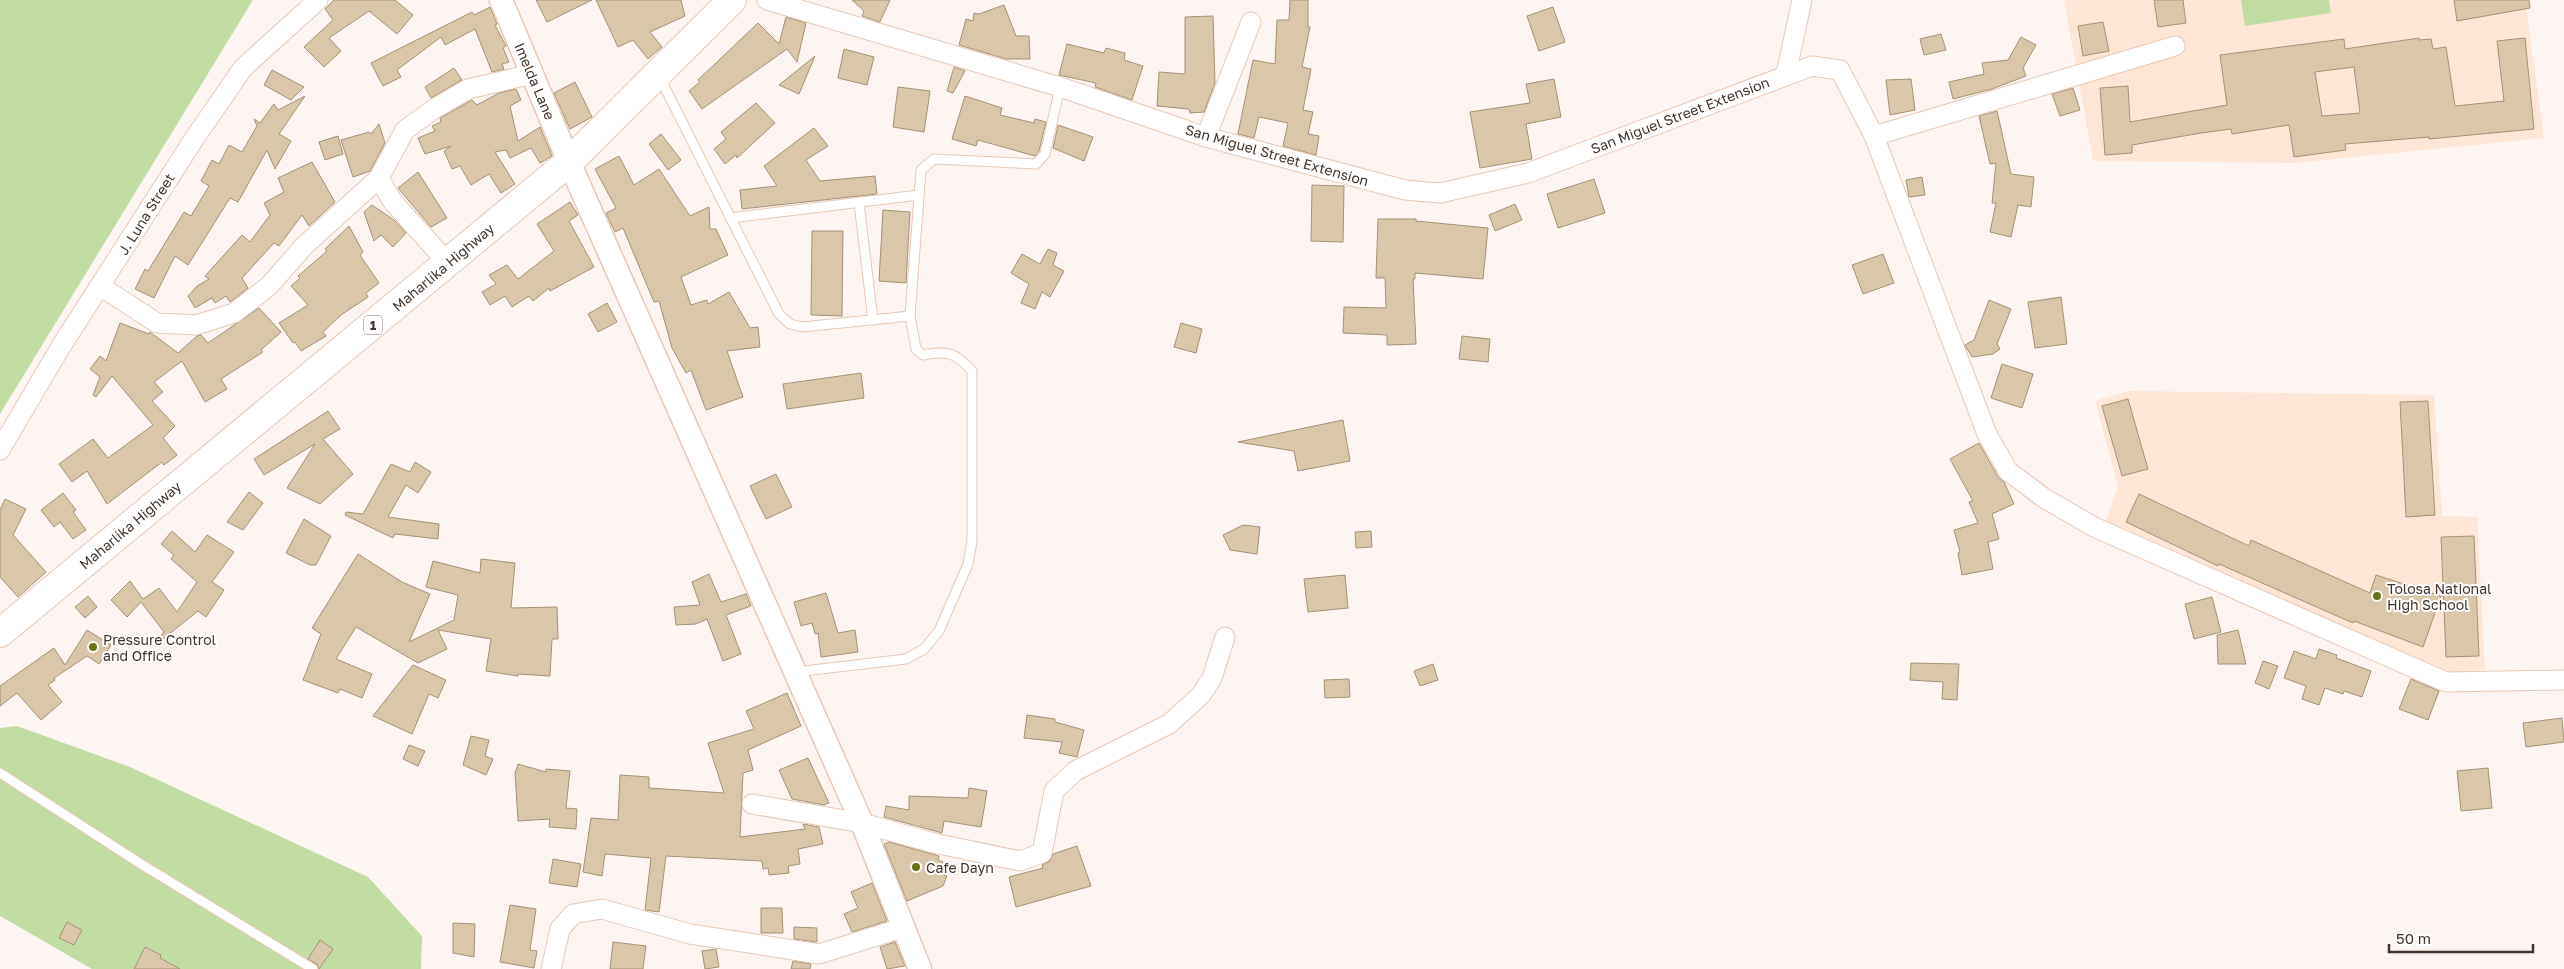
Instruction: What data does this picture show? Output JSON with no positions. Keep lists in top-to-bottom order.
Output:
{
  "streets": {
    "highway": ["Maharlika Highway", "1"],
    "street": ["Imelda Lane", "San Miguel Street Extension", "J. Luna Street"]
  },
  "crossings": [
    ["Imelda Lane", "Maharlika Highway"]
  ],
  "places": ["Tolosa National High School", "Pressure Control and Office", "Cafe Dayn"],
  "scale_bar": "50 m"
}
